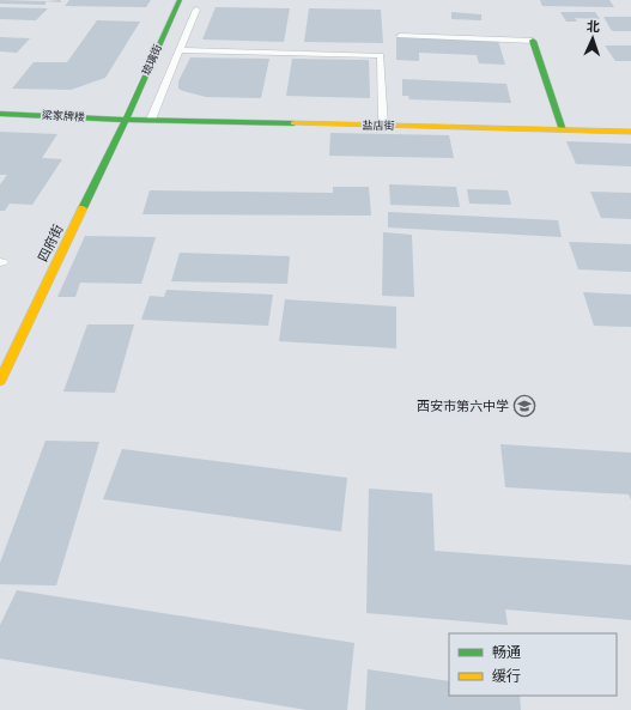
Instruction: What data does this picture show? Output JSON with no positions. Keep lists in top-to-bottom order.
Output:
{
  "streets": {
    "street": [
      "琉璃街",
      "梁家牌楼",
      "盐店街",
      "四府街"
    ]
  },
  "crossings": [
    ["琉璃街", "梁家牌楼"],
    ["琉璃街", "盐店街"],
    ["琉璃街", "四府街"],
    ["梁家牌楼", "盐店街"],
    ["梁家牌楼", "四府街"],
    ["盐店街", "四府街"]
  ],
  "places": {
    "school or university": ["西安市第六中学"]
  },
  "legend": ["畅通", "缓行"],
  "north": "top"
}
